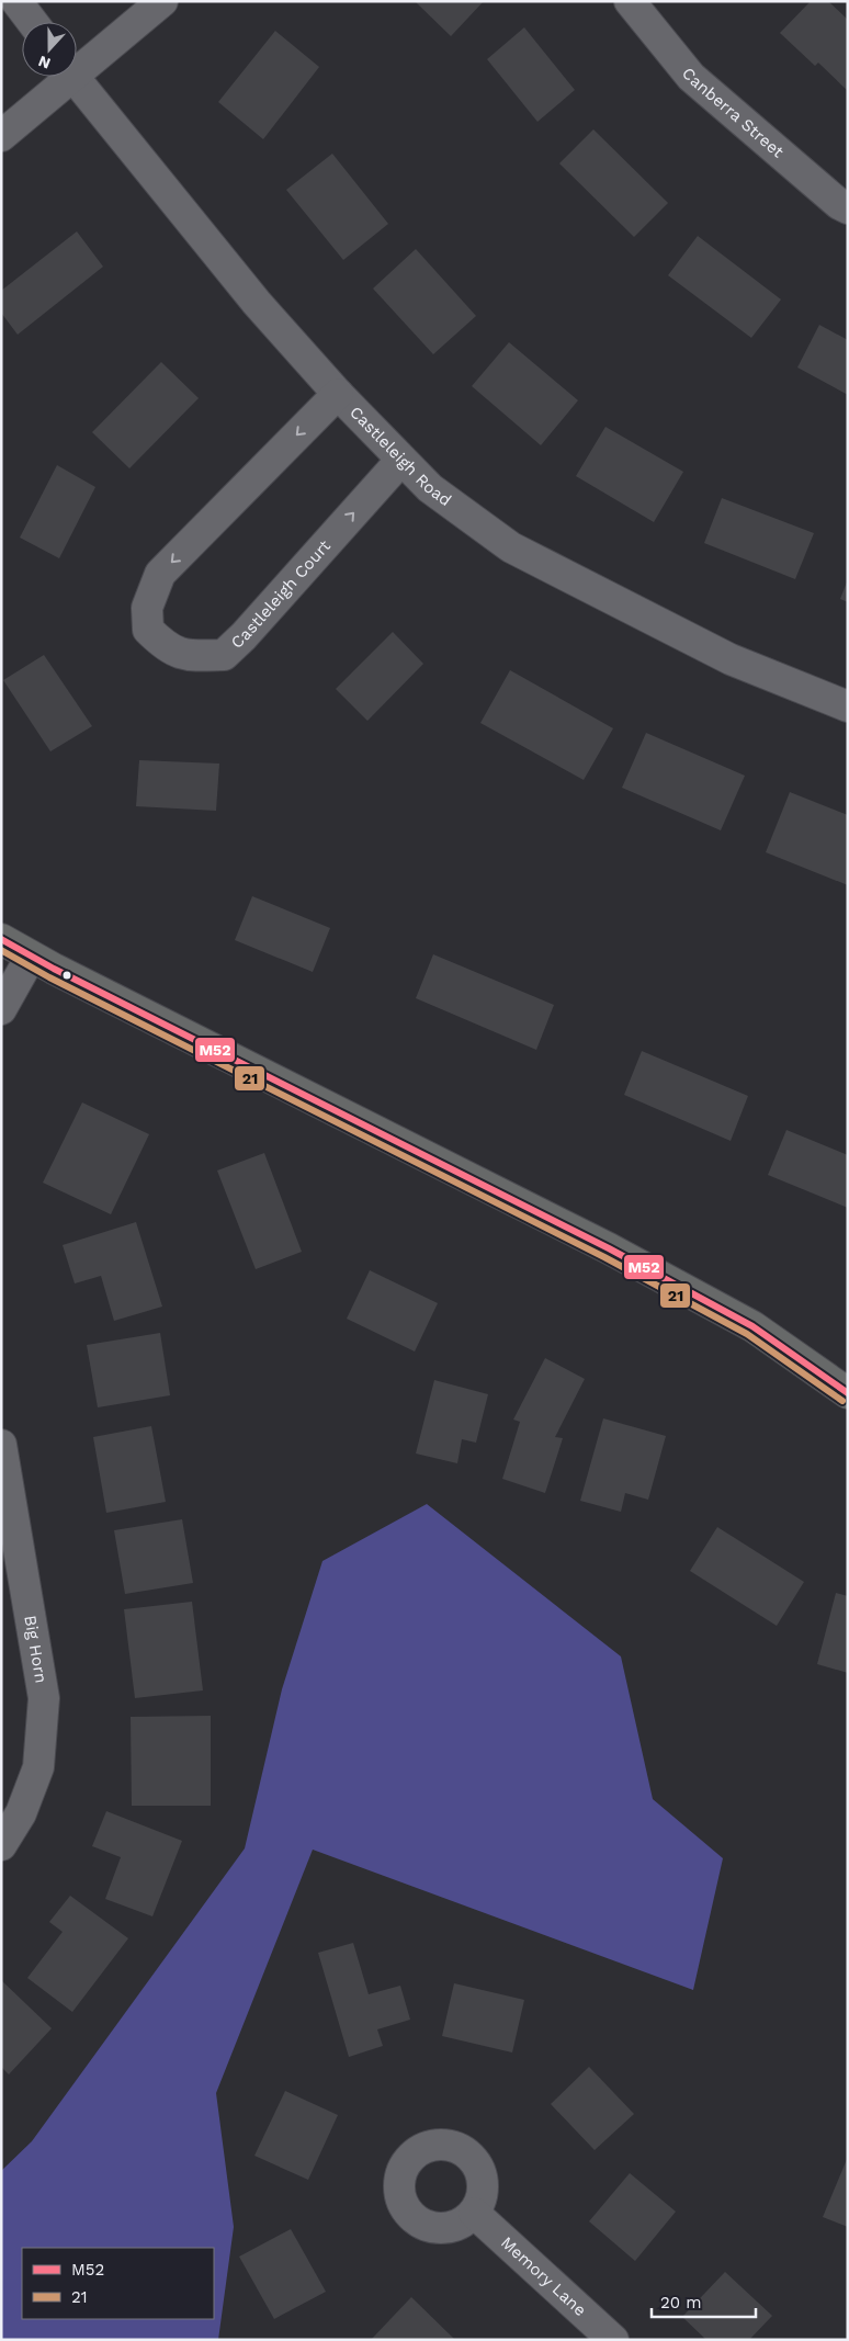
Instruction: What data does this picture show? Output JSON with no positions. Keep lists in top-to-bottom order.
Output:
{
  "streets": {
    "street": [
      "Canberra Street",
      "Castleleigh Road",
      "Castleleigh Court",
      "Big Horn",
      "Memory Lane"
    ]
  },
  "crossings": [
    ["Castleleigh Road", "Castleleigh Court"]
  ],
  "lines": ["transit line M52", "transit line 21"],
  "legend": ["M52", "21"],
  "scale_bar": "20 m",
  "north": "bottom"
}
